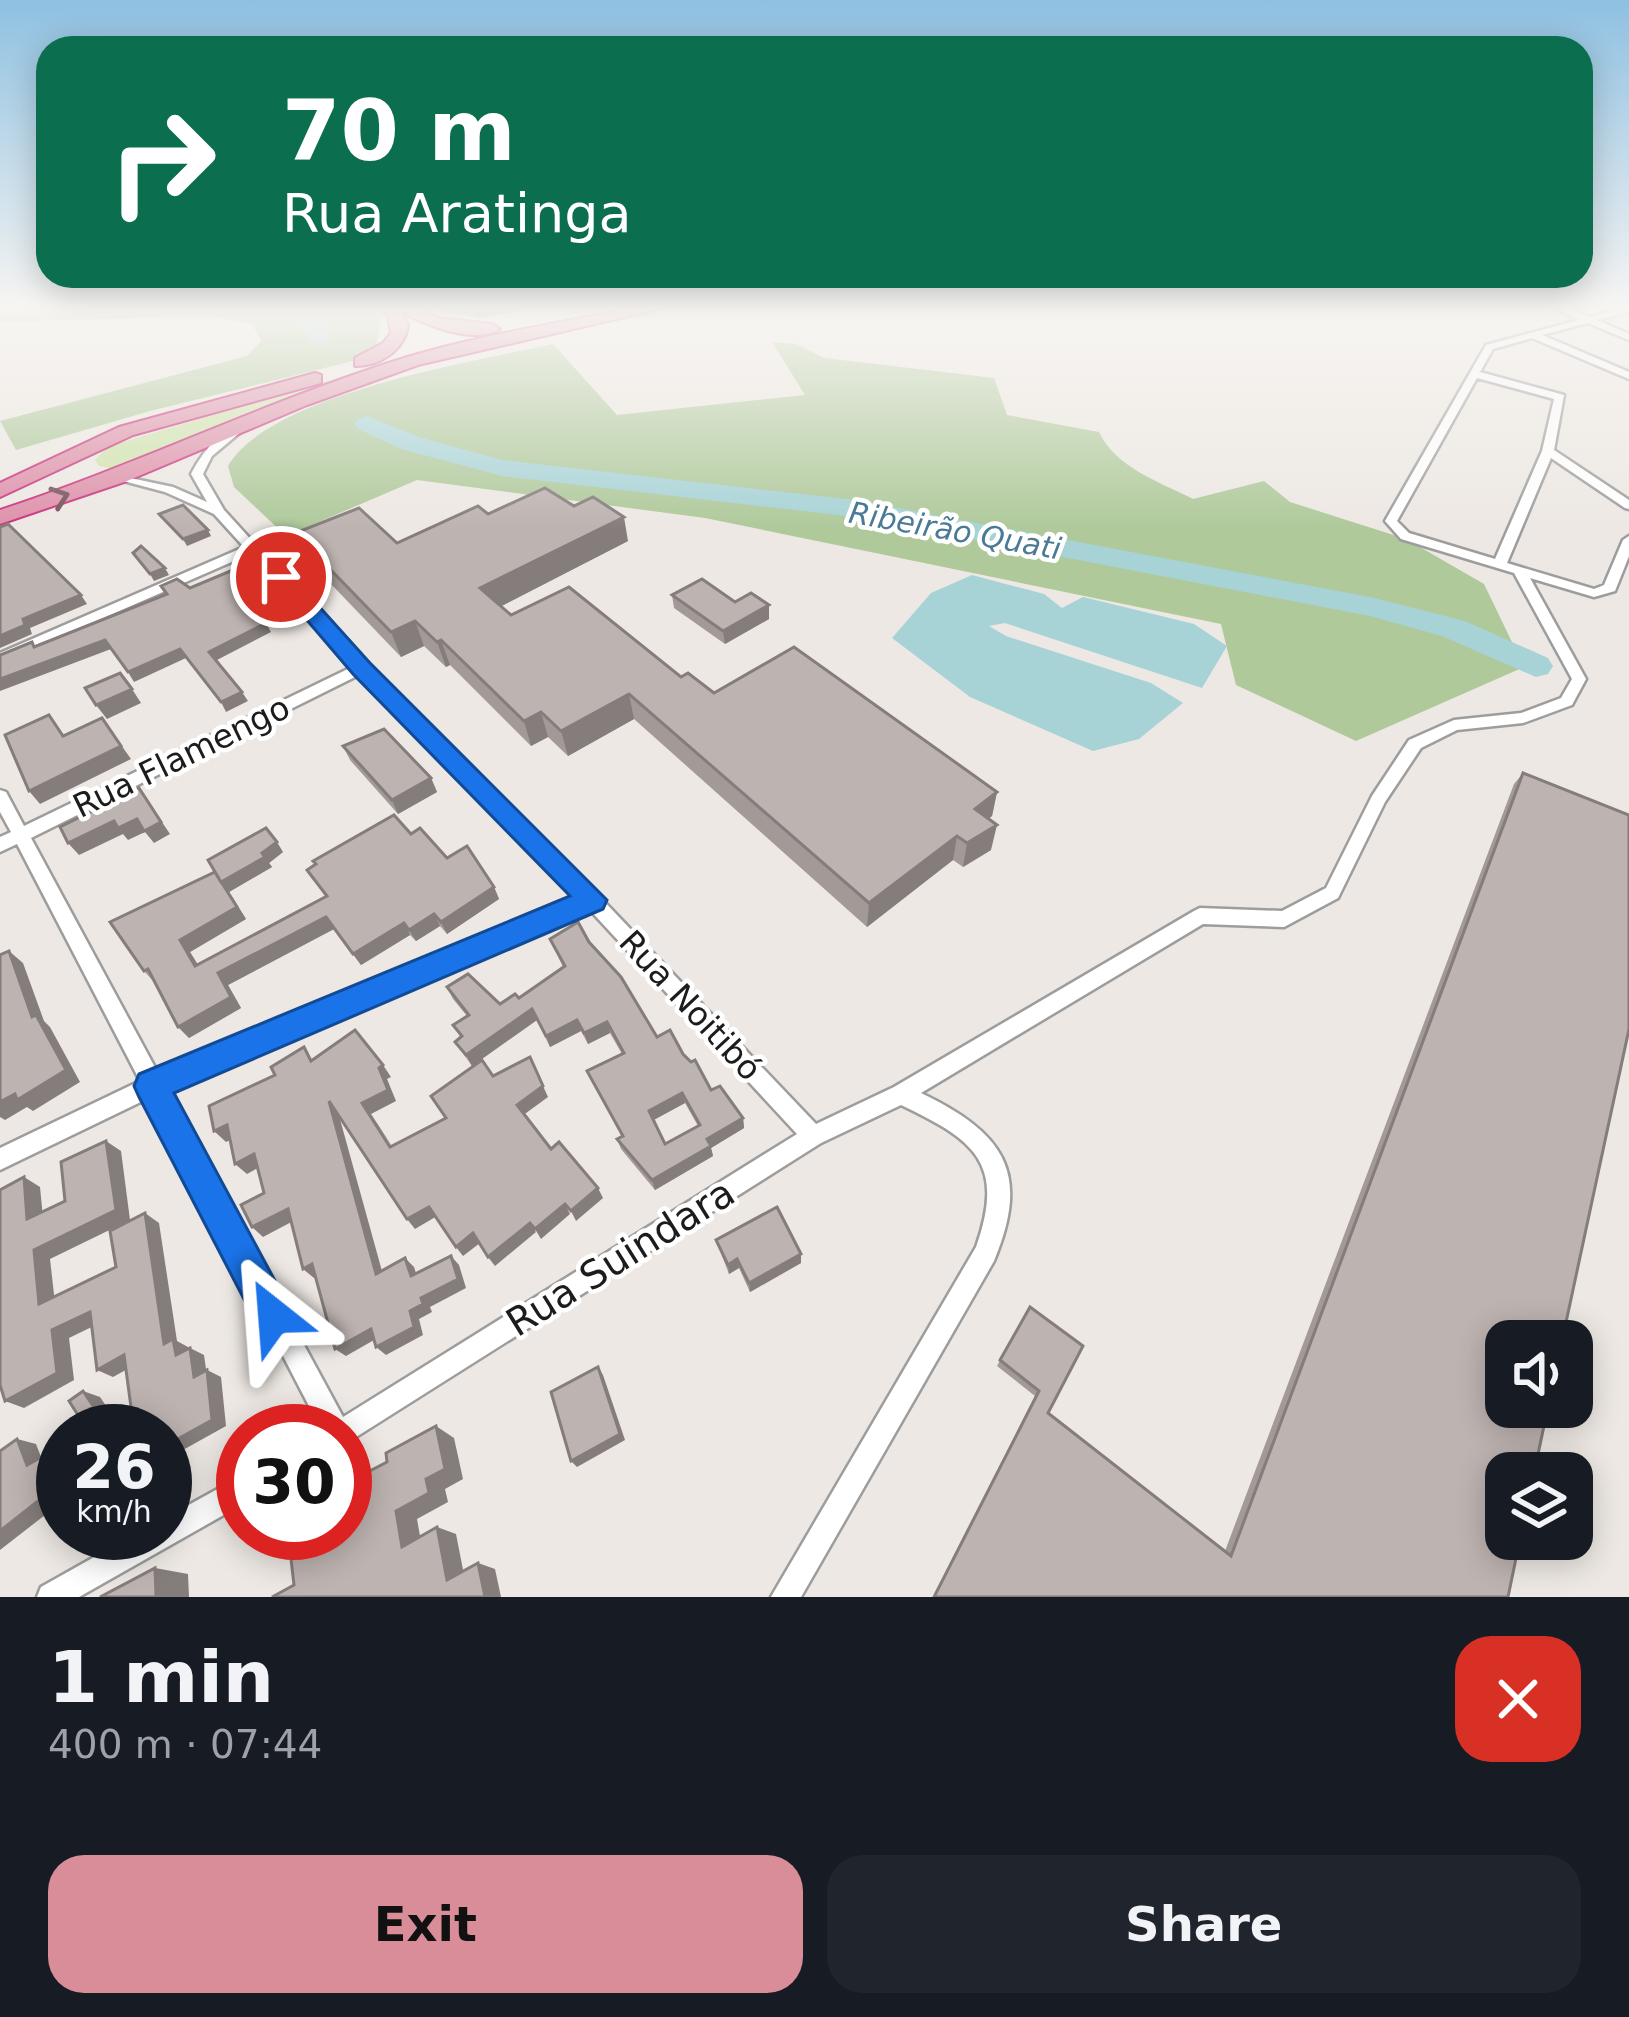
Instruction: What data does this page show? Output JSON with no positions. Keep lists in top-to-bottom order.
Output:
{
  "streets": {
    "street": ["Rua Flamengo", "Rua Noitibó", "Rua Suindara"]
  },
  "crossings": [
    ["Rua Flamengo", "Rua Noitibó"],
    ["Rua Noitibó", "Rua Suindara"]
  ],
  "water": ["Ribeirão Quati"],
  "page": {
    "turn": ["70 m", "Rua Aratinga"],
    "speed": "26 km/h",
    "limit": "30",
    "heading": ["1 min", "400 m · 07:44"],
    "buttons": ["Exit", "Share"]
  }
}
